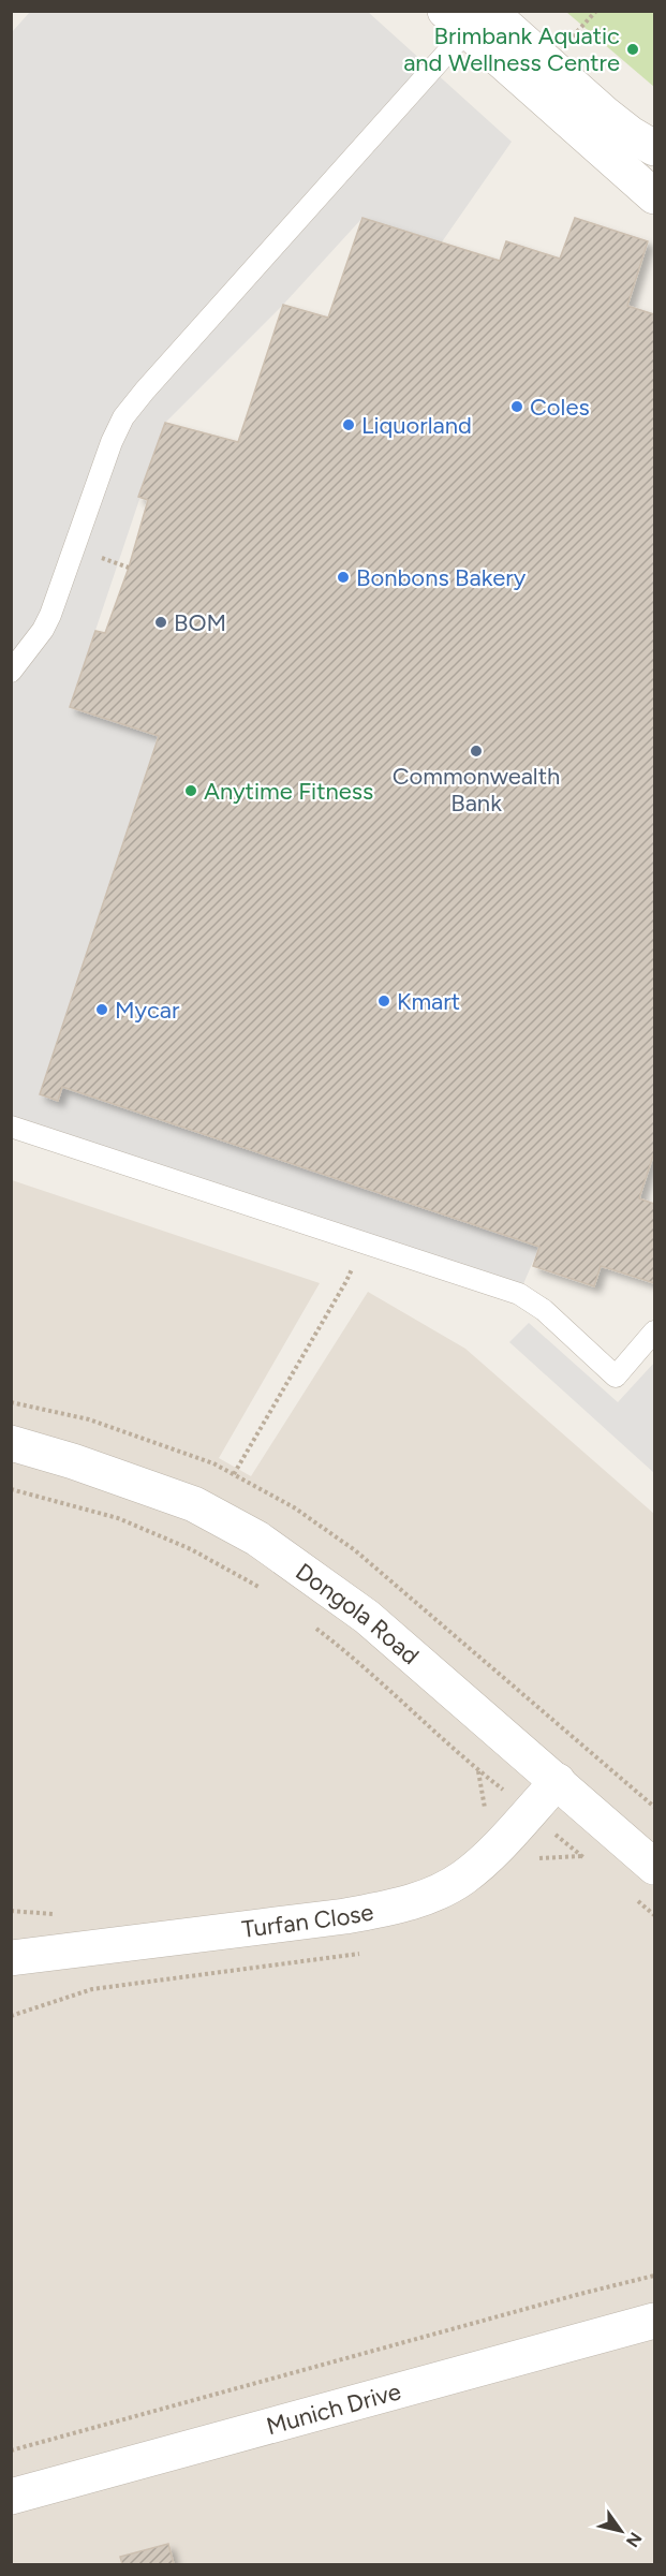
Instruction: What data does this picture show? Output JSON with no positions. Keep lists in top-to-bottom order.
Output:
{
  "streets": {
    "street": ["Dongola Road", "Turfan Close", "Munich Drive"]
  },
  "crossings": [
    ["Dongola Road", "Turfan Close"]
  ],
  "places": [
    "Brimbank Aquatic and Wellness Centre",
    "Coles",
    "Liquorland",
    "Bonbons Bakery",
    "BOM",
    "Commonwealth Bank",
    "Anytime Fitness",
    "Kmart",
    "Mycar"
  ],
  "north": "bottom right"
}
